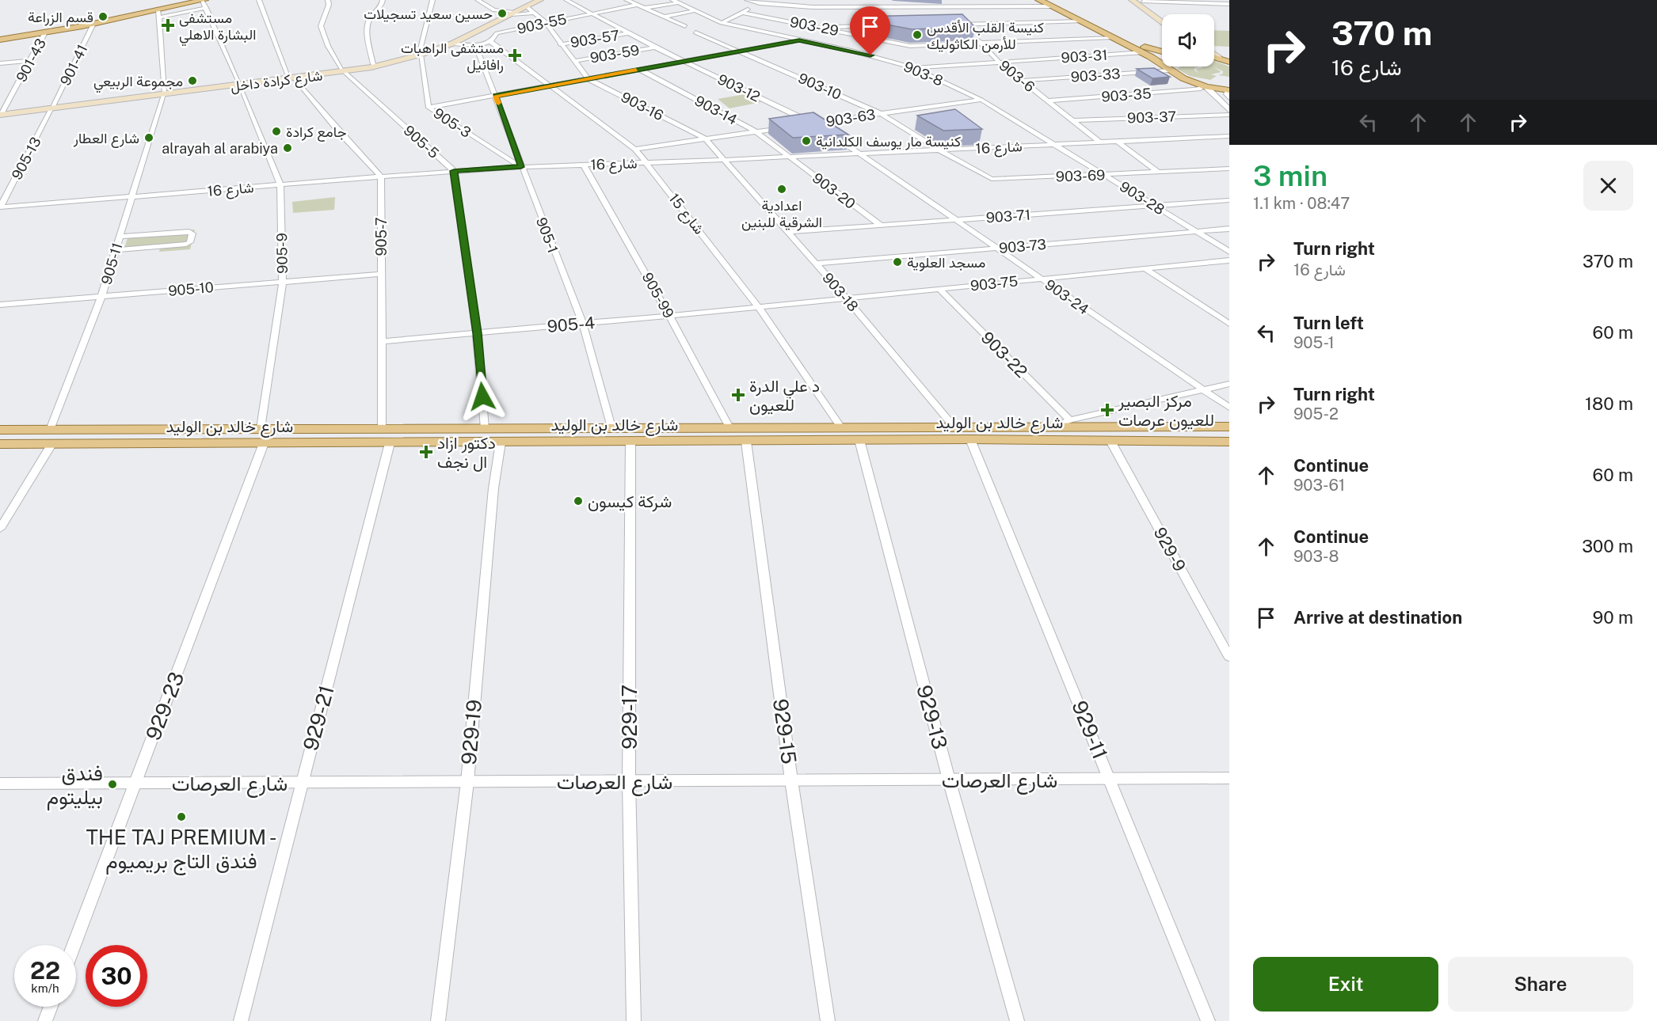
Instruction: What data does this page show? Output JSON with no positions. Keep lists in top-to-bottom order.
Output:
{
  "streets": {
    "main road": ["شارع كرادة داخل", "شارع خالد بن الوليد"],
    "street": [
      "903-55",
      "903-29",
      "903-57",
      "903-59",
      "903-31",
      "901-43",
      "901-41",
      "903-8",
      "903-33",
      "903-6",
      "903-10",
      "903-12",
      "903-35",
      "903-16",
      "903-14",
      "903-37",
      "903-63",
      "905-3",
      "905-5",
      "شارع 16",
      "905-13",
      "903-69",
      "903-20",
      "903-28",
      "شارع 15",
      "903-71",
      "905-1",
      "905-7",
      "903-73",
      "905-9",
      "905-11",
      "903-75",
      "905-10",
      "903-18",
      "905-99",
      "903-24",
      "905-4",
      "903-22",
      "929-9",
      "929-23",
      "929-17",
      "929-13",
      "929-21",
      "929-11",
      "929-15",
      "929-19",
      "شارع العرصات"
    ]
  },
  "crossings": [
    ["903-55", "شارع كرادة داخل"],
    ["903-55", "903-12"],
    ["903-55", "903-16"],
    ["903-55", "شارع 15"],
    ["903-55", "905-1"],
    ["903-29", "903-6"],
    ["903-57", "903-12"],
    ["903-57", "903-16"],
    ["903-59", "903-12"],
    ["903-59", "903-16"],
    ["903-31", "903-8"],
    ["903-31", "903-6"],
    ["901-43", "شارع كرادة داخل"],
    ["901-41", "شارع كرادة داخل"],
    ["901-41", "905-13"],
    ["903-8", "903-63"],
    ["903-8", "شارع 16"],
    ["903-8", "903-28"],
    ["903-33", "903-6"],
    ["903-6", "903-35"],
    ["903-6", "903-37"],
    ["903-6", "شارع 16"],
    ["شارع كرادة داخل", "903-16"],
    ["شارع كرادة داخل", "905-3"],
    ["شارع كرادة داخل", "905-5"],
    ["شارع كرادة داخل", "905-13"],
    ["شارع كرادة داخل", "905-9"],
    ["شارع كرادة داخل", "905-11"],
    ["903-10", "903-63"],
    ["903-10", "شارع 16"],
    ["903-10", "903-69"],
    ["903-12", "903-63"],
    ["903-16", "شارع 16"],
    ["903-16", "903-18"],
    ["903-14", "شارع 16"],
    ["903-14", "903-20"],
    ["905-3", "شارع 16"],
    ["905-3", "905-1"],
    ["905-5", "شارع 16"],
    ["905-5", "905-4"],
    ["905-5", "شارع خالد بن الوليد"],
    ["شارع 16", "905-13"],
    ["شارع 16", "903-69"],
    ["شارع 16", "903-20"],
    ["شارع 16", "903-28"],
    ["شارع 16", "شارع 15"],
    ["شارع 16", "905-1"],
    ["شارع 16", "905-7"],
    ["شارع 16", "905-9"],
    ["شارع 16", "905-11"],
    ["شارع 16", "903-18"],
    ["شارع 16", "905-99"],
    ["شارع 16", "903-24"],
    ["903-69", "903-28"],
    ["903-20", "903-71"],
    ["903-28", "903-71"],
    ["903-28", "903-73"],
    ["شارع 15", "903-75"],
    ["شارع 15", "905-4"],
    ["شارع 15", "شارع خالد بن الوليد"],
    ["903-71", "903-18"],
    ["903-71", "903-24"],
    ["905-1", "905-4"],
    ["905-1", "شارع خالد بن الوليد"],
    ["905-7", "905-10"],
    ["905-7", "905-4"],
    ["905-7", "شارع خالد بن الوليد"],
    ["903-73", "903-18"],
    ["903-73", "903-24"],
    ["905-9", "905-10"],
    ["905-9", "شارع خالد بن الوليد"],
    ["905-11", "905-10"],
    ["905-11", "شارع خالد بن الوليد"],
    ["903-75", "903-18"],
    ["903-75", "903-24"],
    ["903-75", "905-4"],
    ["903-75", "903-22"],
    ["903-18", "شارع خالد بن الوليد"],
    ["905-99", "905-4"],
    ["905-99", "شارع خالد بن الوليد"],
    ["شارع خالد بن الوليد", "929-9"],
    ["شارع خالد بن الوليد", "929-23"],
    ["شارع خالد بن الوليد", "929-17"],
    ["شارع خالد بن الوليد", "929-13"],
    ["شارع خالد بن الوليد", "929-21"],
    ["شارع خالد بن الوليد", "929-11"],
    ["شارع خالد بن الوليد", "929-15"],
    ["شارع خالد بن الوليد", "929-19"],
    ["929-23", "شارع العرصات"],
    ["929-17", "شارع العرصات"],
    ["929-13", "شارع العرصات"],
    ["929-21", "شارع العرصات"],
    ["929-11", "شارع العرصات"],
    ["929-15", "شارع العرصات"],
    ["929-19", "شارع العرصات"]
  ],
  "places": {
    "other": [
      "حسين سعيد تسجيلات",
      "قسم الزراعة",
      "كنيسة القلب الأقدس للأرمن الكاثوليك",
      "مجموعة الربيعي",
      "جامع كرادة",
      "شارع العطار",
      "كنيسة مار يوسف الكلدانية",
      "alrayah al arabiya",
      "اعدادية الشرقية للبنين",
      "مسجد العلوية",
      "شركة كيسون",
      "فندق بيليتوم",
      "THE TAJ PREMIUM - فندق التاج بريميوم"
    ],
    "health": [
      "مستشفى البشارة الاهلي",
      "مستشفى الراهبات رافائيل",
      "د علي الدرة للعيون",
      "مركز البصير للعيون عرصات",
      "دكتور ازاد ال نجف"
    ]
  },
  "page": {
    "turn": ["370 m", "شارع 16"],
    "heading": ["3 min", "1.1 km · 08:47"],
    "list": [
      {
        "name": "Turn right",
        "note": "شارع 16",
        "value": "370 m"
      },
      {
        "name": "Turn left",
        "note": "905-1",
        "value": "60 m"
      },
      {
        "name": "Turn right",
        "note": "905-2",
        "value": "180 m"
      },
      {
        "name": "Continue",
        "note": "903-61",
        "value": "60 m"
      },
      {
        "name": "Continue",
        "note": "903-8",
        "value": "300 m"
      },
      {
        "name": "Arrive at destination",
        "value": "90 m"
      }
    ],
    "speed": "22 km/h",
    "limit": "30",
    "buttons": ["Exit", "Share"]
  }
}
